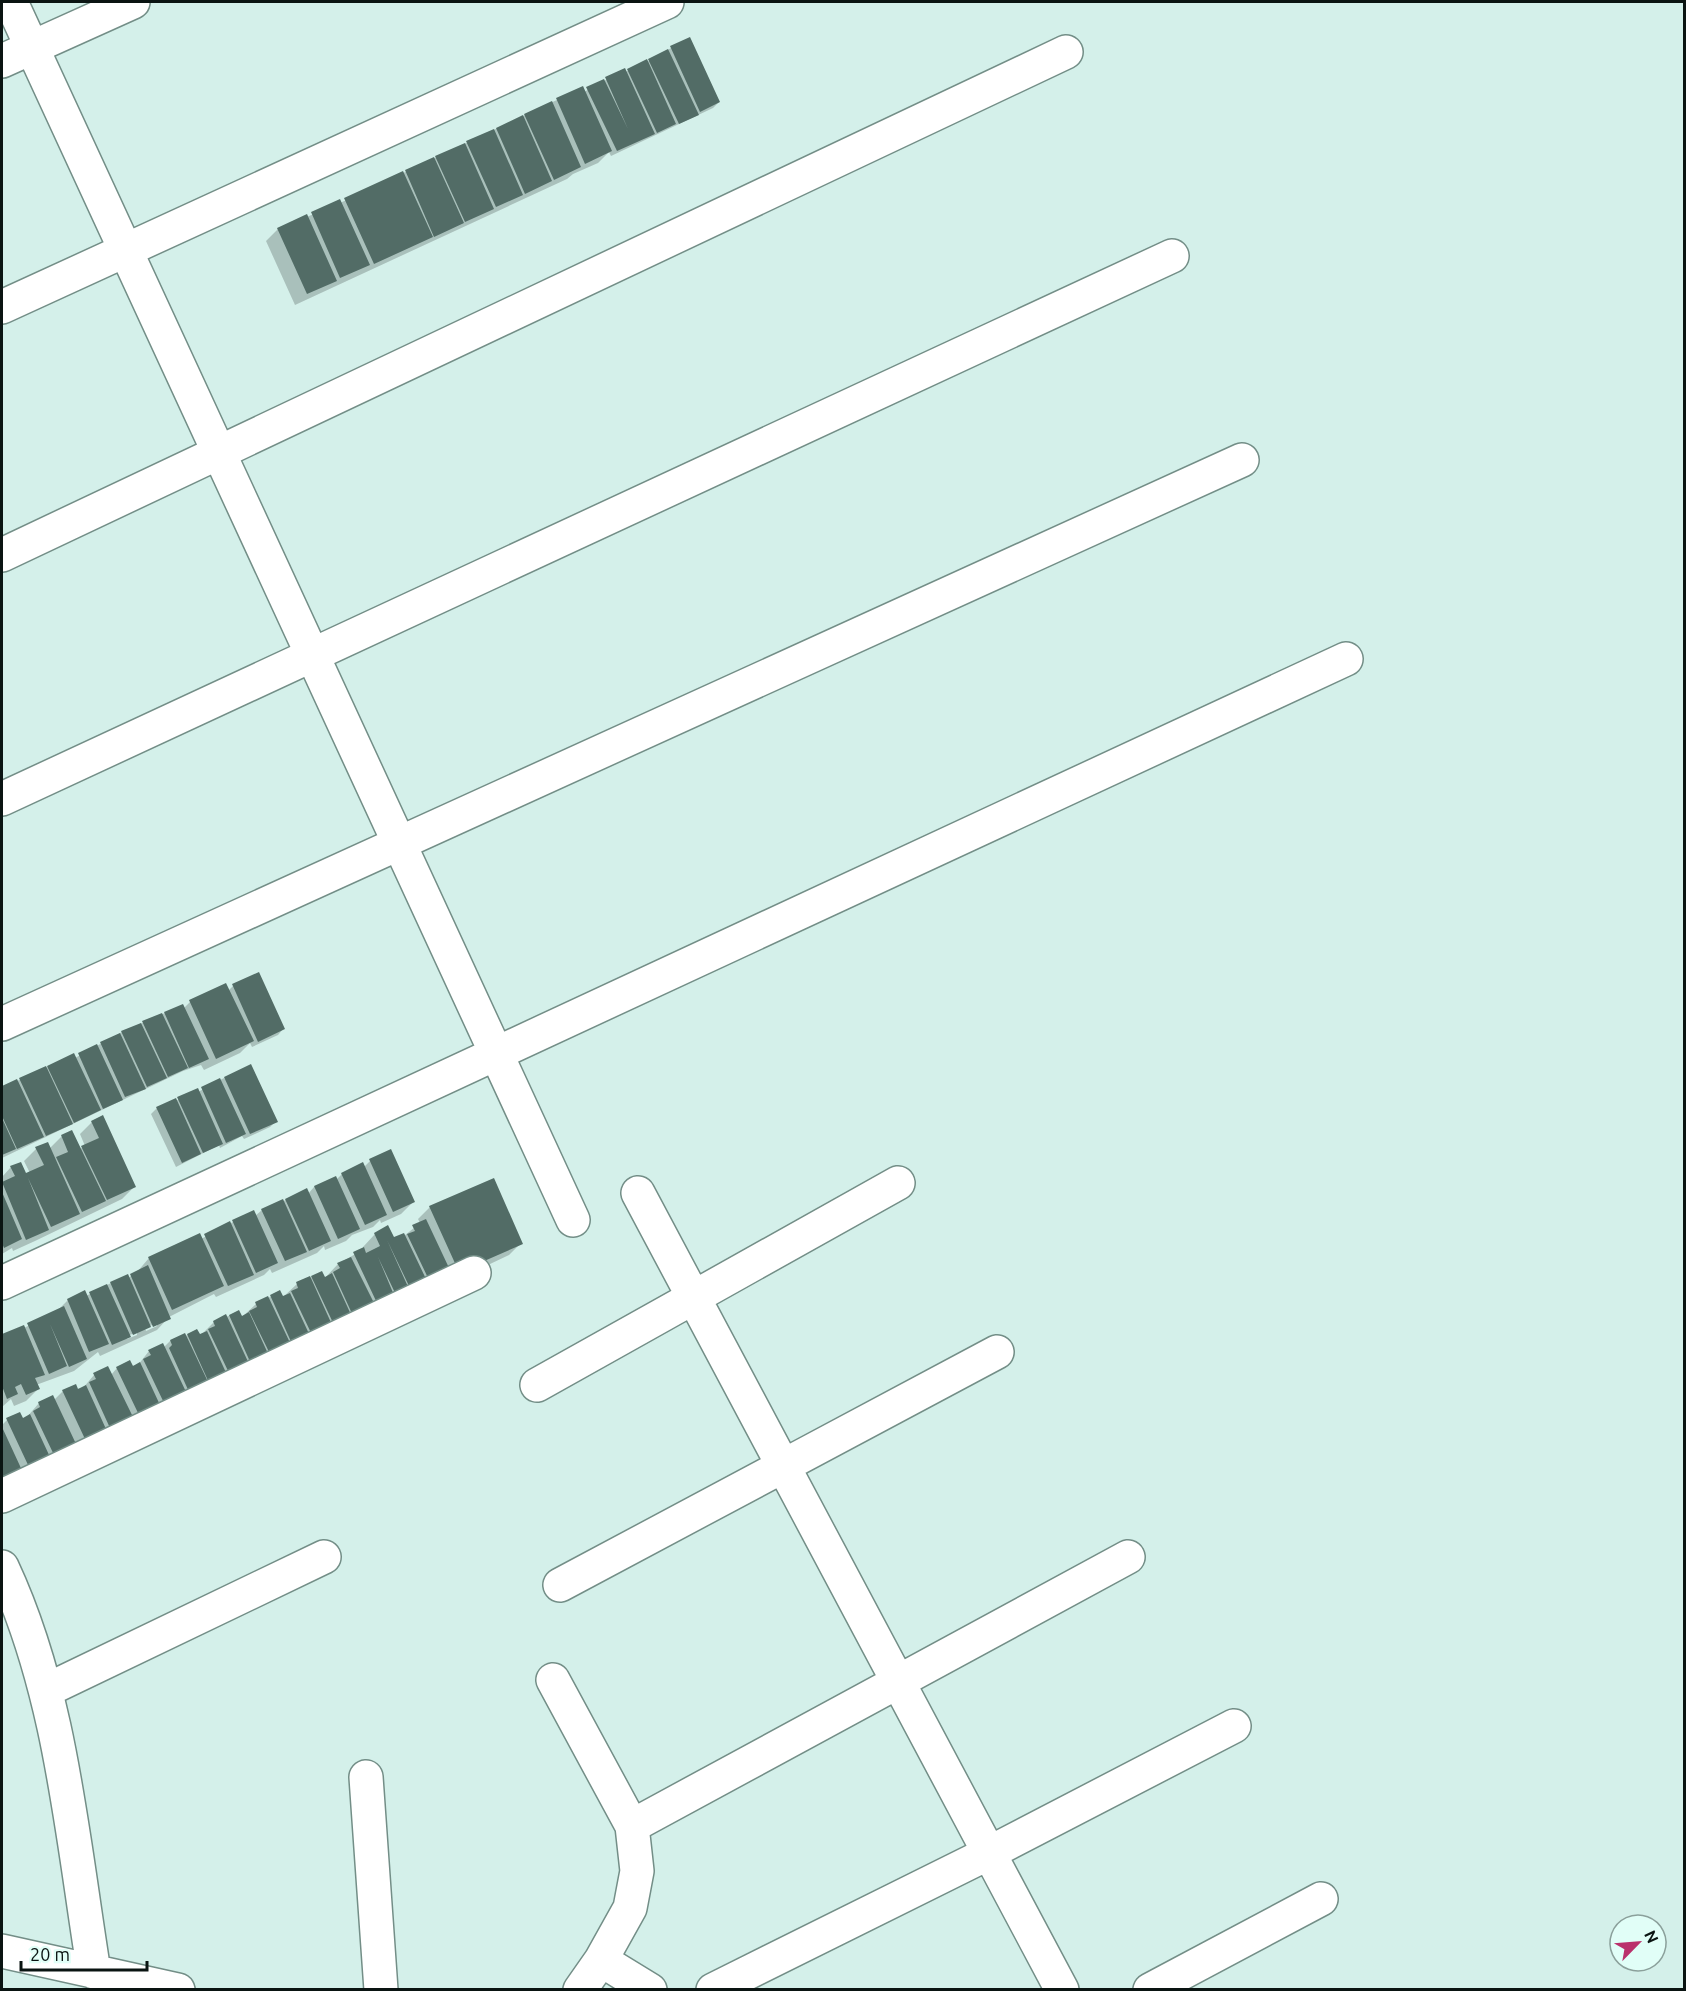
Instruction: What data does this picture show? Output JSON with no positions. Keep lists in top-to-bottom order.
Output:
{
  "scale_bar": "20 m",
  "north": "top right"
}
